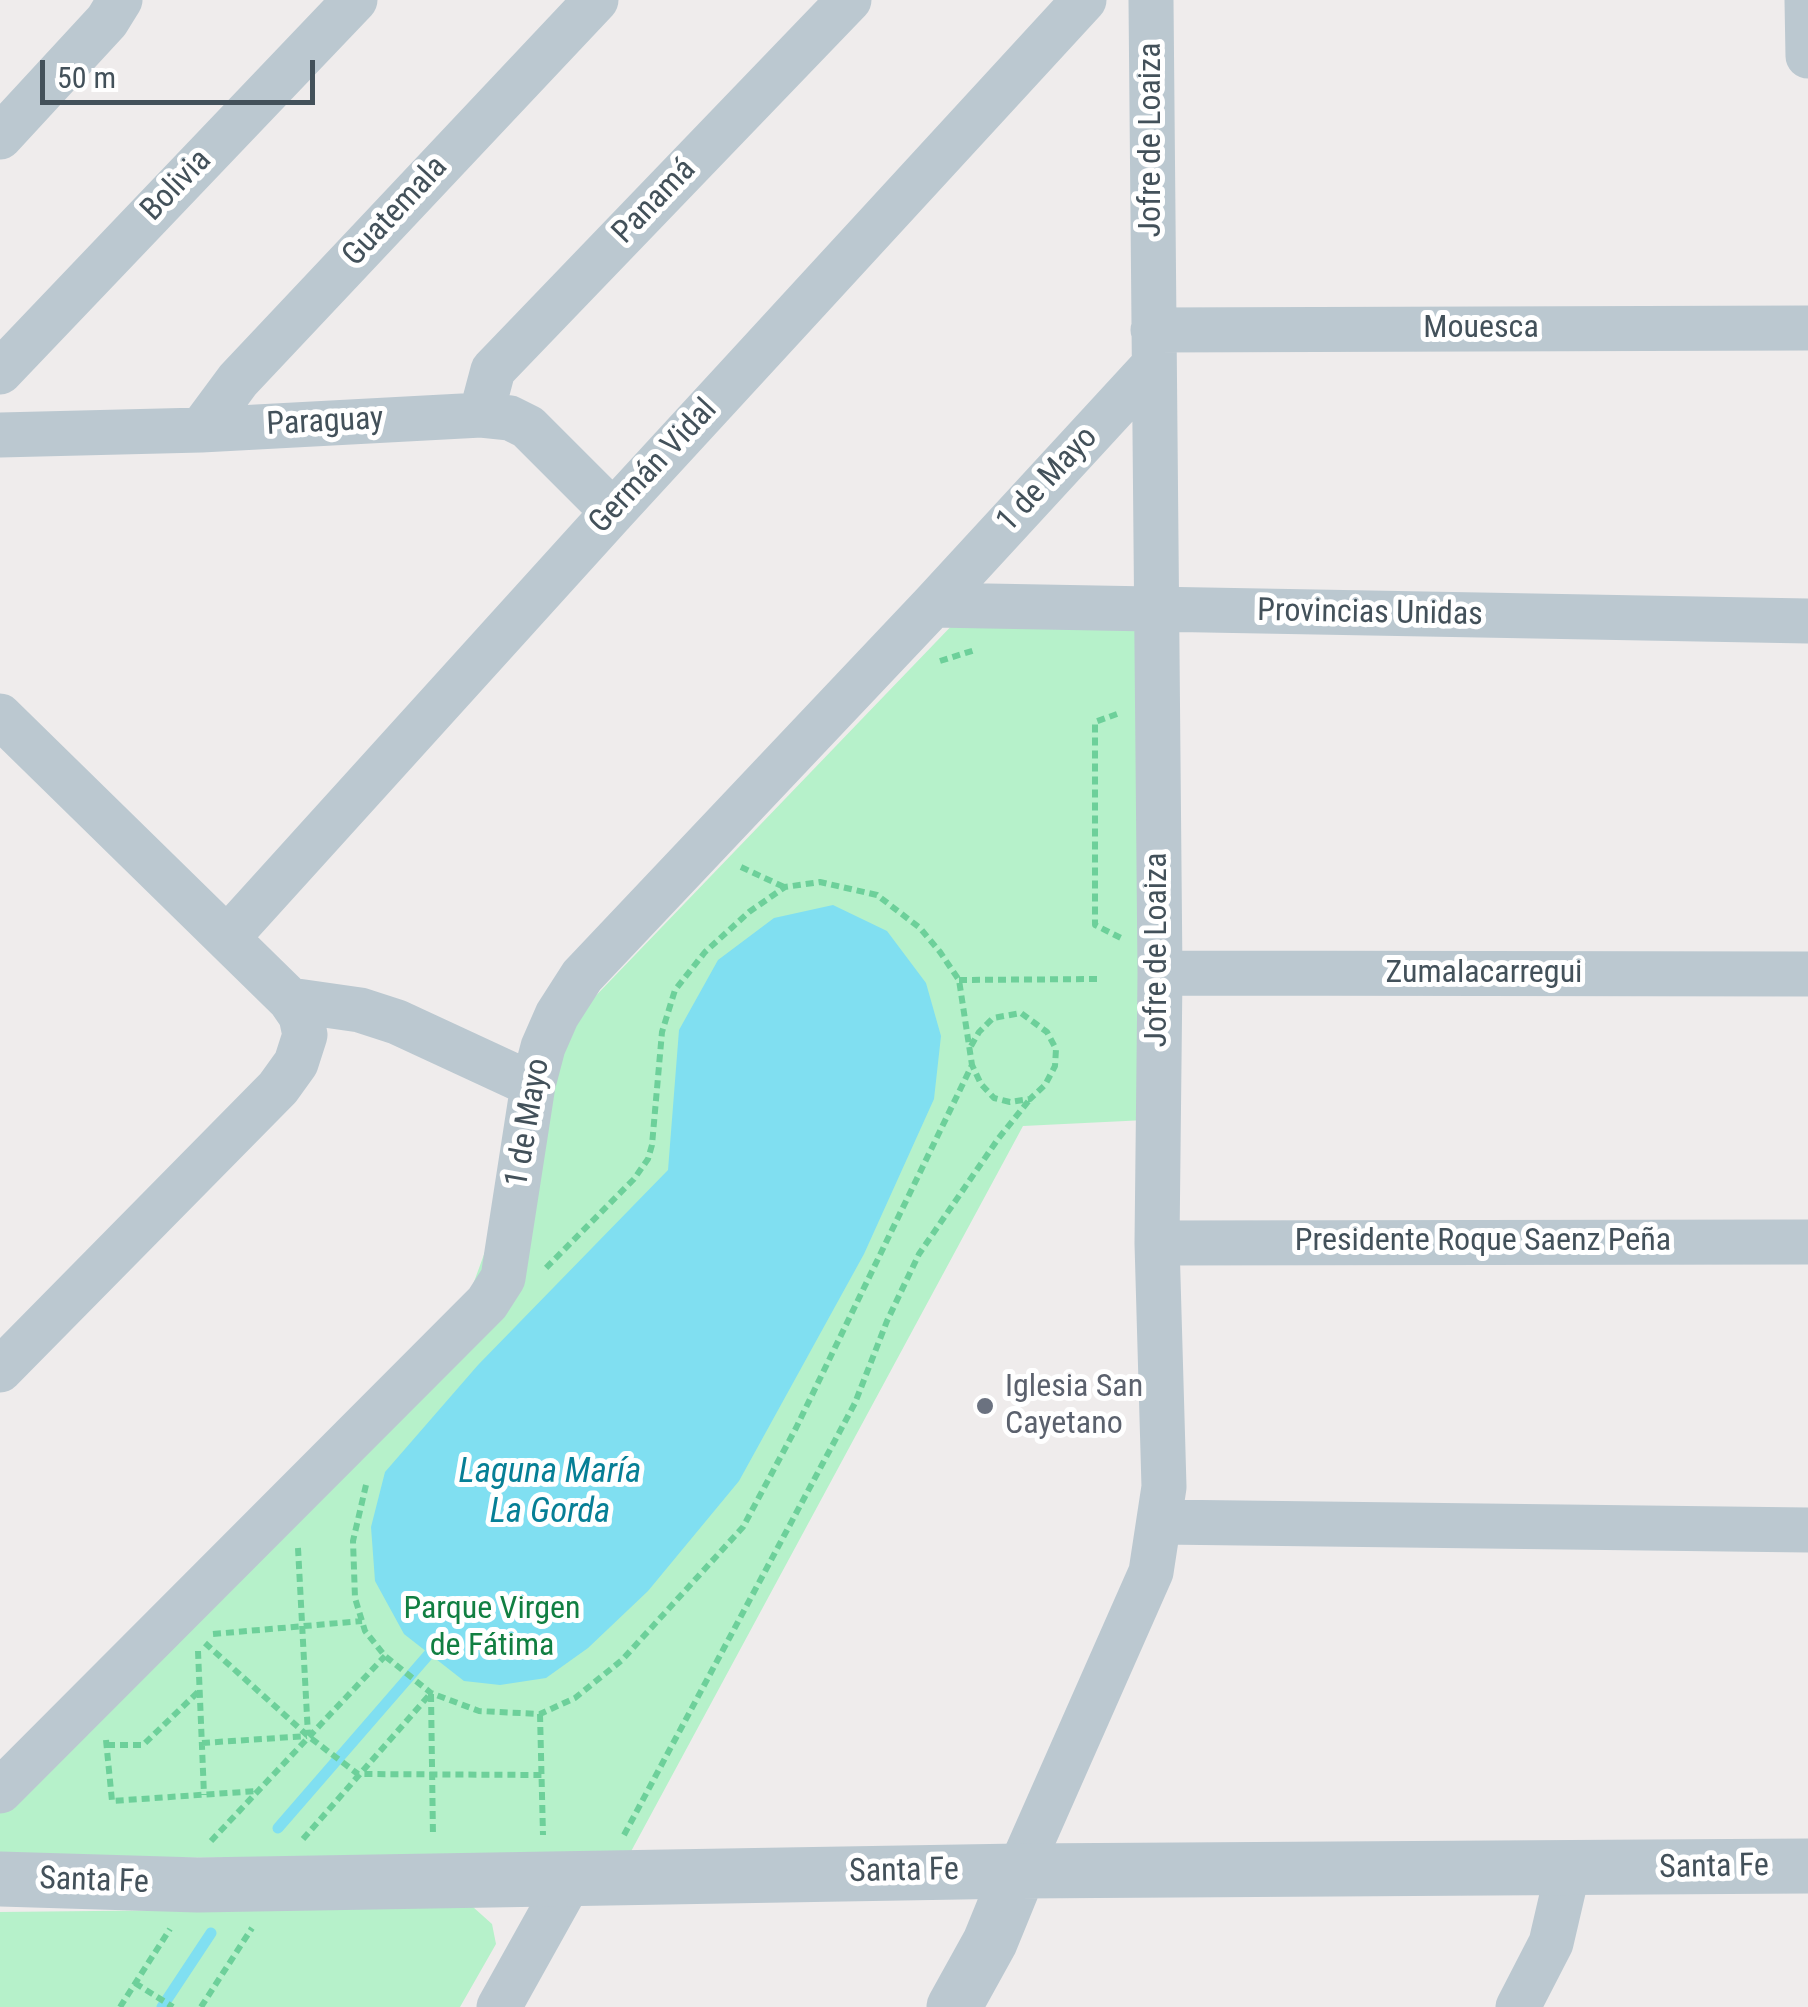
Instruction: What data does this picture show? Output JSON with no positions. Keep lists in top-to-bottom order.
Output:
{
  "streets": {
    "street": [
      "Jofre de Loaiza",
      "Bolivia",
      "Panamá",
      "Guatemala",
      "Mouesca",
      "Paraguay",
      "Germán Vidal",
      "1 de Mayo",
      "Provincias Unidas",
      "Zumalacarregui",
      "Presidente Roque Saenz Peña",
      "Santa Fe"
    ]
  },
  "crossings": [
    ["Jofre de Loaiza", "Mouesca"],
    ["Jofre de Loaiza", "1 de Mayo"],
    ["Jofre de Loaiza", "Provincias Unidas"],
    ["Jofre de Loaiza", "Zumalacarregui"],
    ["Jofre de Loaiza", "Presidente Roque Saenz Peña"],
    ["Jofre de Loaiza", "Santa Fe"],
    ["Panamá", "Paraguay"],
    ["Guatemala", "Paraguay"],
    ["Mouesca", "1 de Mayo"],
    ["Paraguay", "Germán Vidal"],
    ["1 de Mayo", "Provincias Unidas"]
  ],
  "water": ["Laguna María La Gorda"],
  "parks": ["Parque Virgen de Fátima"],
  "places": ["Iglesia San Cayetano"],
  "scale_bar": "50 m"
}
